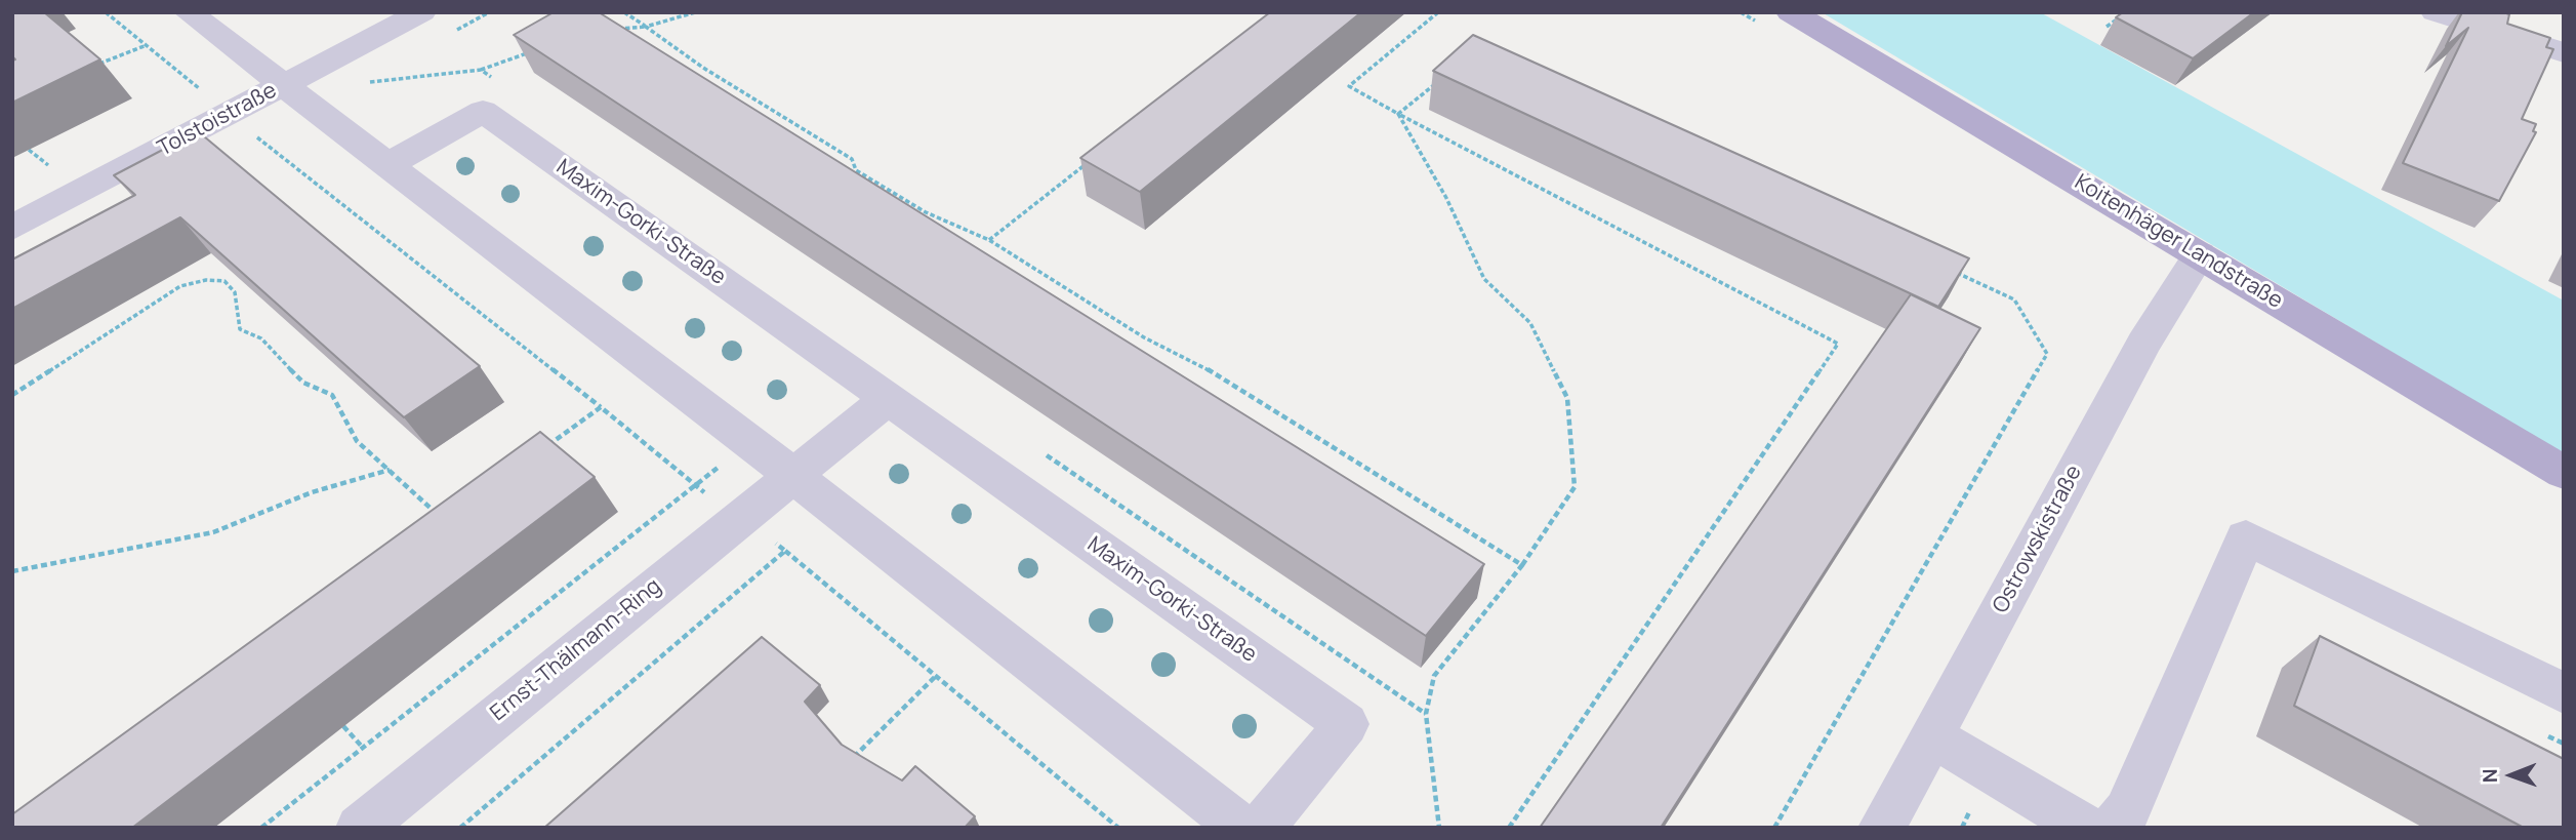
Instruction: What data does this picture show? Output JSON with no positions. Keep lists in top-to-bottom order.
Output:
{
  "streets": {
    "main road": ["Koitenhäger Landstraße"],
    "street": [
      "Tolstoistraße",
      "Maxim-Gorki-Straße",
      "Ostrowskistraße",
      "Ernst-Thälmann-Ring"
    ]
  },
  "crossings": [
    ["Koitenhäger Landstraße", "Ostrowskistraße"]
  ],
  "north": "left"
}
